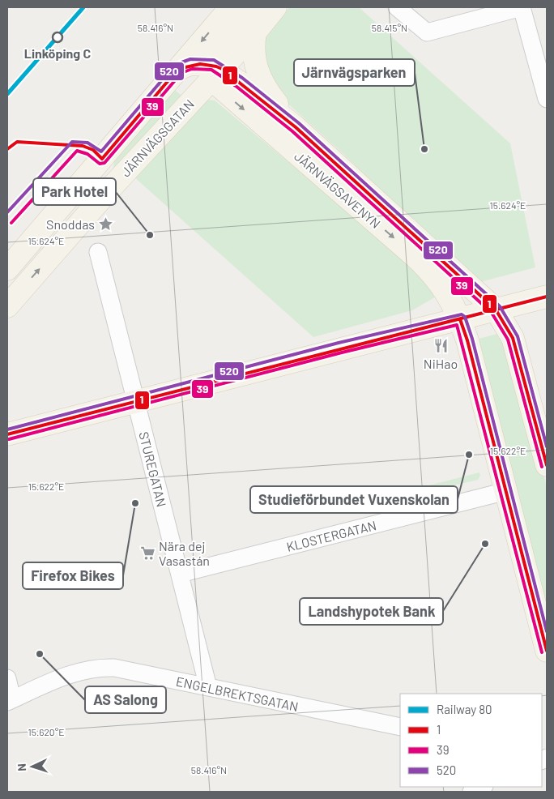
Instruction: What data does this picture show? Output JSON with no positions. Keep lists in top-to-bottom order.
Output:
{
  "streets": {
    "main road": ["JÄRNVÄGSGATAN", "JÄRNVÄGSAVENYN"],
    "street": ["STUREGATAN", "KLOSTERGATAN", "ENGELBREKTSGATAN"]
  },
  "crossings": [
    ["JÄRNVÄGSGATAN", "JÄRNVÄGSAVENYN"],
    ["JÄRNVÄGSAVENYN", "KLOSTERGATAN"],
    ["STUREGATAN", "KLOSTERGATAN"],
    ["STUREGATAN", "ENGELBREKTSGATAN"]
  ],
  "places": {
    "other": [
      "Linköping C",
      "Järnvägsparken",
      "Park Hotel",
      "Studieförbundet Vuxenskolan",
      "Firefox Bikes",
      "Landshypotek Bank",
      "AS Salong"
    ],
    "place": ["Snoddas"],
    "restaurant": ["NiHao"],
    "supermarket": ["Nära dej Vasastán"]
  },
  "lines": [
    "rail line 80",
    "transit line 520",
    "transit line 1",
    "transit line 39"
  ],
  "legend": [
    "Railway 80",
    "1",
    "39",
    "520"
  ],
  "north": "left",
  "coordinates": [
    "58.416°N",
    "58.415°N",
    "15.624°E",
    "15.622°E",
    "15.620°E"
  ]
}
